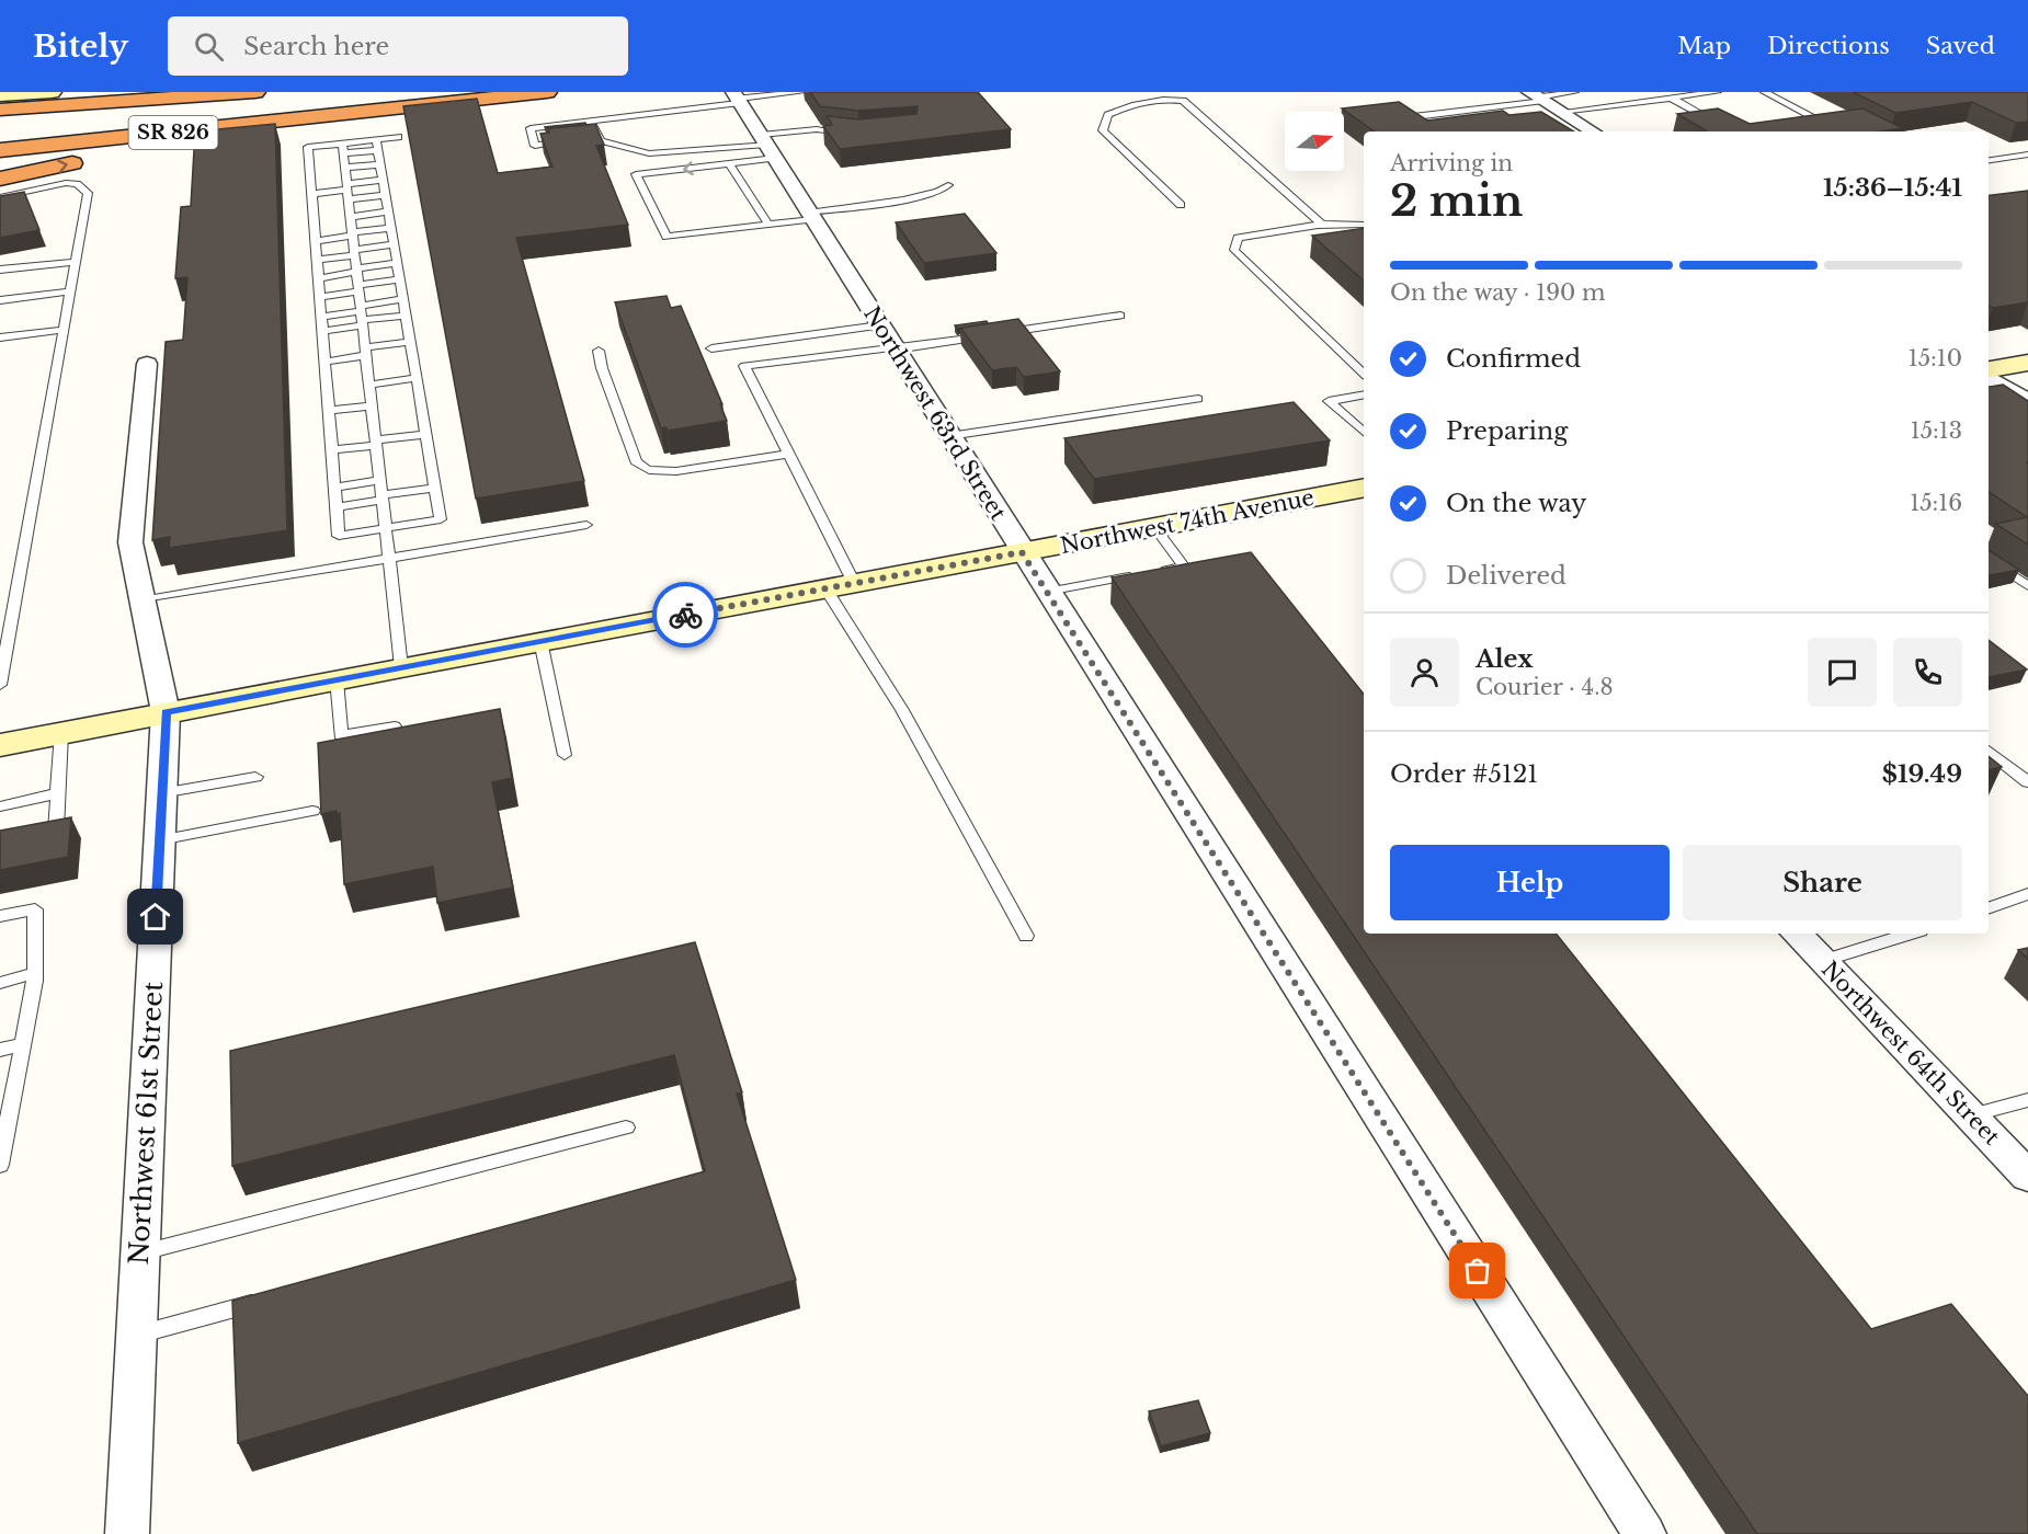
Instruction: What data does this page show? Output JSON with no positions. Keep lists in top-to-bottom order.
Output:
{
  "streets": {
    "highway": ["SR 826"],
    "street": [
      "Northwest 63rd Street",
      "Northwest 74th Avenue",
      "Northwest 64th Street",
      "Northwest 61st Street"
    ]
  },
  "crossings": [
    ["Northwest 63rd Street", "Northwest 74th Avenue"],
    ["Northwest 74th Avenue", "Northwest 61st Street"]
  ],
  "north": "right",
  "page": {
    "header": "Bitely",
    "search": "Search here",
    "nav": ["Map", "Directions", "Saved"],
    "heading": ["2 min", "Arriving in", "15:36–15:41"],
    "panel": [
      "Alex",
      "Courier · 4.8",
      "Order #5121",
      "$19.49"
    ],
    "bar": "On the way · 190 m",
    "list": [
      ["Confirmed", "15:10"],
      ["Preparing", "15:13"],
      ["On the way", "15:16"],
      "Delivered"
    ],
    "buttons": ["Help", "Share"]
  }
}
